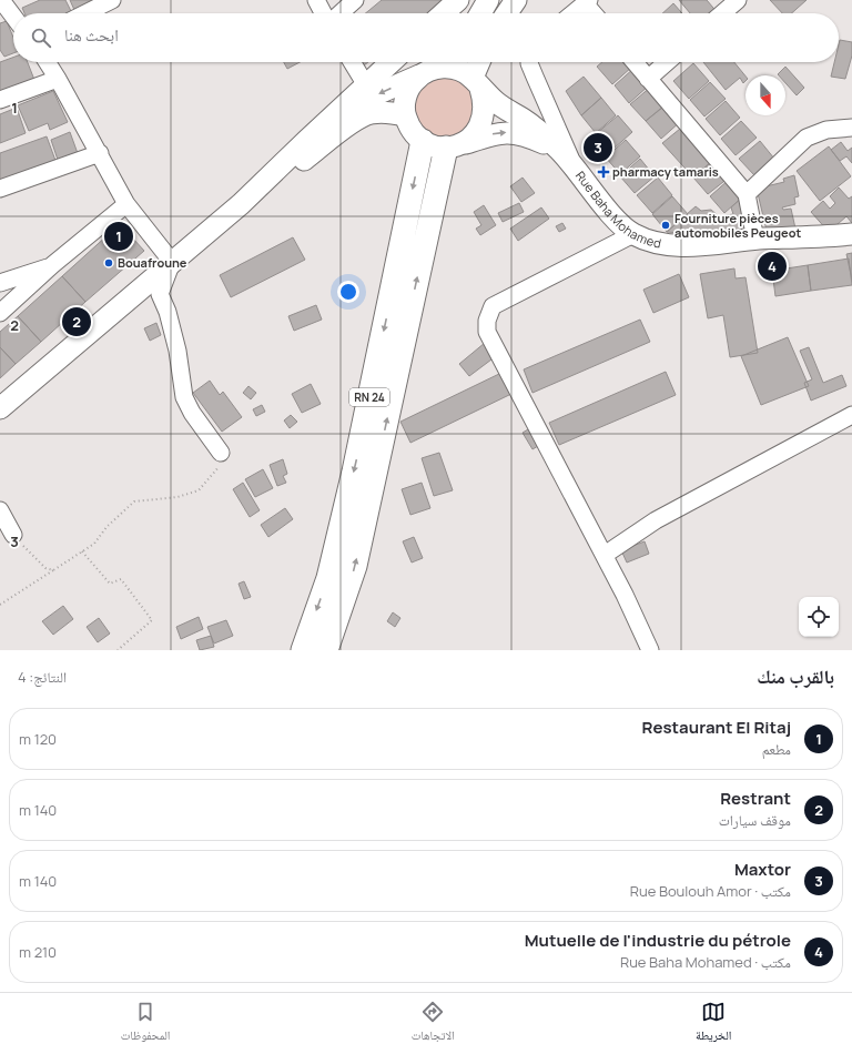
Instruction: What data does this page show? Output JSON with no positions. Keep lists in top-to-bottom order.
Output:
{
  "streets": {
    "highway": ["RN 24"],
    "main road": ["Rue Baha Mohamed"]
  },
  "crossings": [
    ["Rue Baha Mohamed", "RN 24"]
  ],
  "places": {
    "health": ["pharmacy tamaris"],
    "other": ["Fourniture pièces automobiles Peugeot", "Bouafroune"]
  },
  "north": "bottom",
  "page": {
    "search": "ابحث هنا",
    "pins": [
      "3",
      "1",
      "4",
      "2"
    ],
    "heading": ["بالقرب منك", "النتائج: 4"],
    "list": [
      {
        "mark": "1",
        "name": "Restaurant El Ritaj",
        "note": "مطعم",
        "value": "120 m"
      },
      {
        "mark": "2",
        "name": "Restrant",
        "note": "موقف سيارات",
        "value": "140 m"
      },
      {
        "mark": "3",
        "name": "Maxtor",
        "note": "مكتب · Rue Boulouh Amor",
        "value": "140 m"
      },
      {
        "mark": "4",
        "name": "Mutuelle de l'industrie du pétrole",
        "note": "مكتب · Rue Baha Mohamed",
        "value": "210 m"
      }
    ],
    "nav": ["الخريطة", "الاتجاهات", "المحفوظات"]
  },
  "grid": {
    "rows": ["1", "2", "3"]
  }
}
